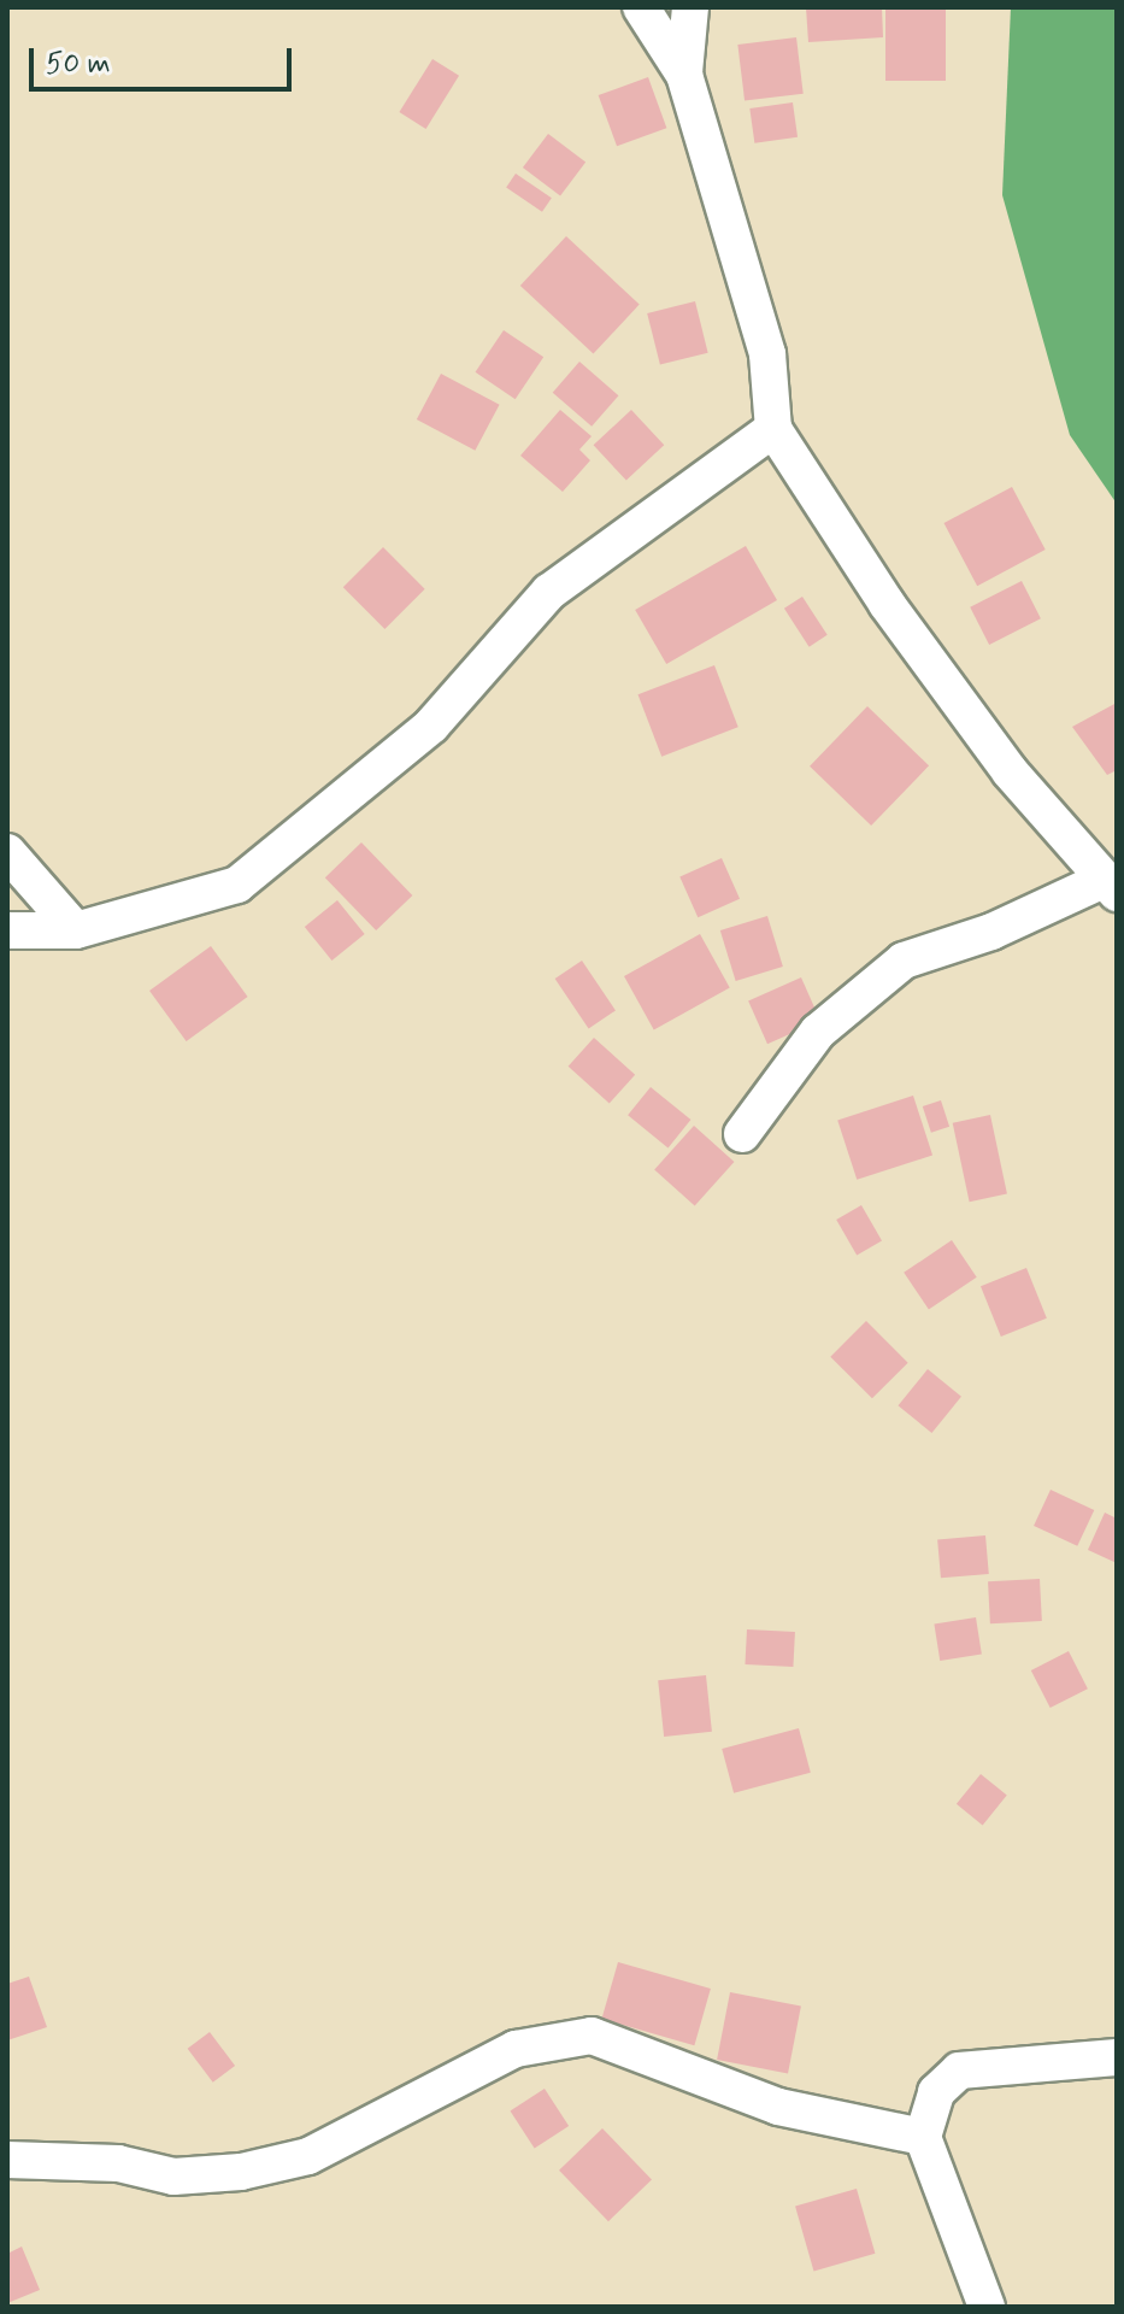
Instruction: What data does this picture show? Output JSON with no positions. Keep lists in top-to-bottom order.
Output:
{
  "scale_bar": "50 m"
}
